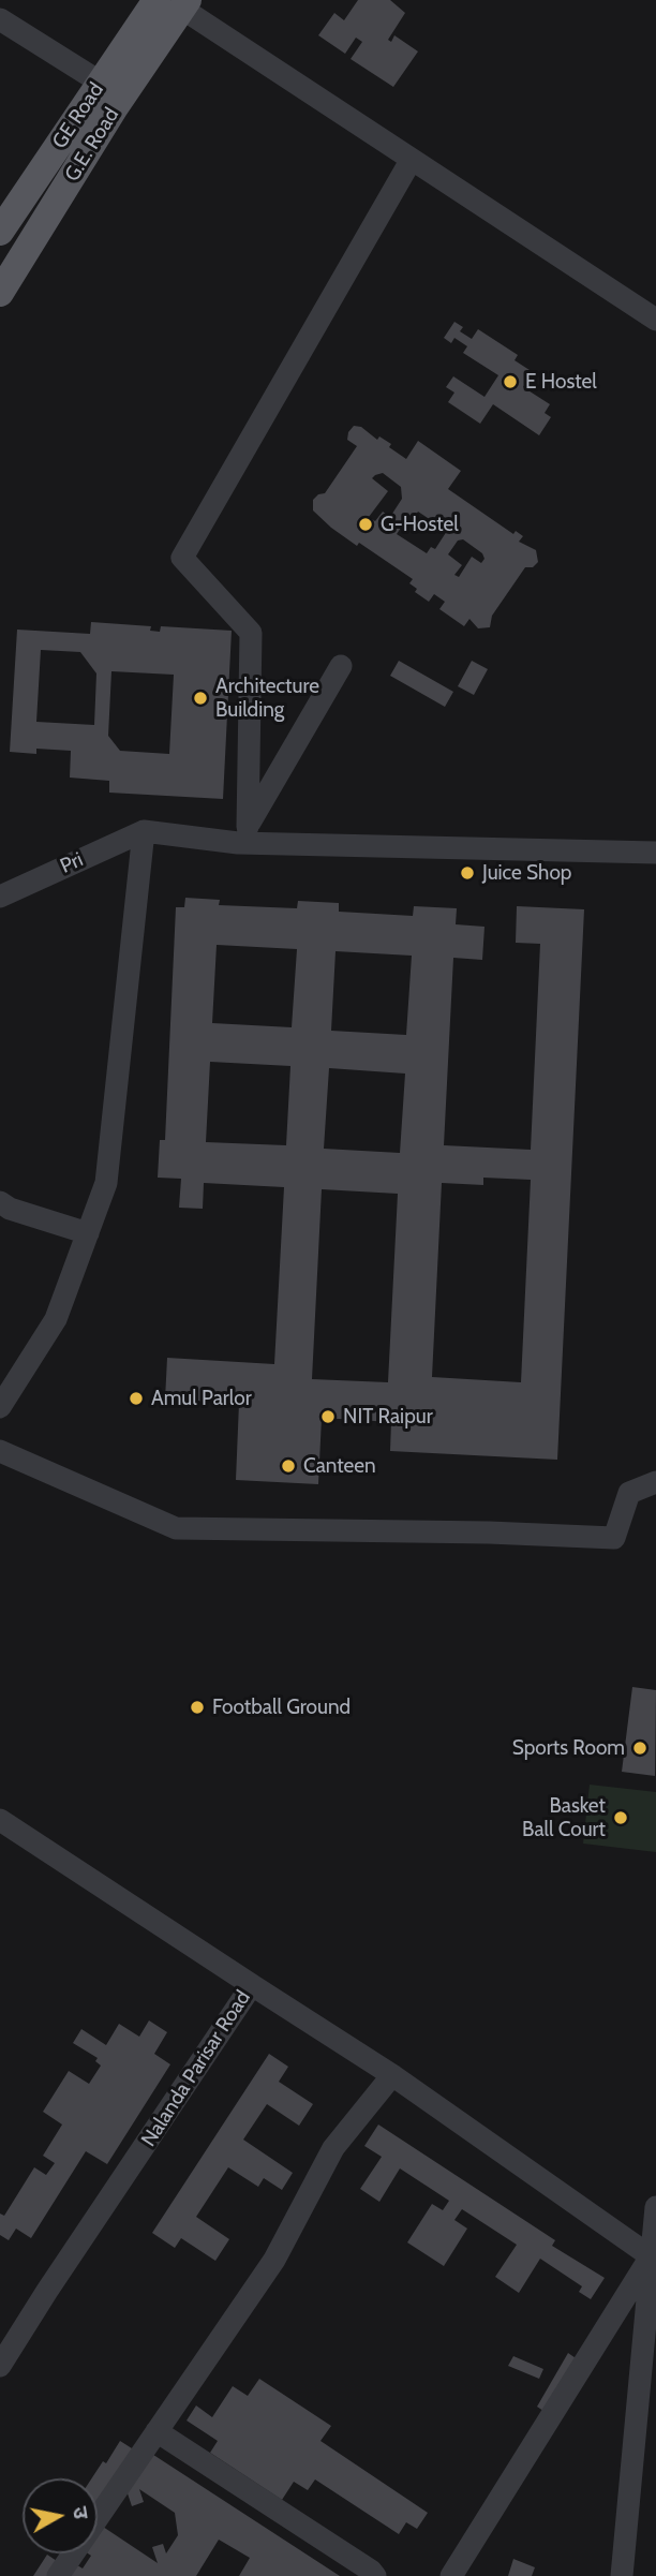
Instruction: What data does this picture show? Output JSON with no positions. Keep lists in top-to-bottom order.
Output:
{
  "streets": {
    "main road": ["GE Road", "G.E. Road"],
    "lane": ["Pri", "Nalanda Parisar Road"]
  },
  "crossings": [
    ["GE Road", "G.E. Road"]
  ],
  "places": [
    "E Hostel",
    "G-Hostel",
    "Architecture Building",
    "Juice Shop",
    "Amul Parlor",
    "NIT Raipur",
    "Canteen",
    "Football Ground",
    "Sports Room",
    "Basket Ball Court"
  ],
  "north": "right"
}
